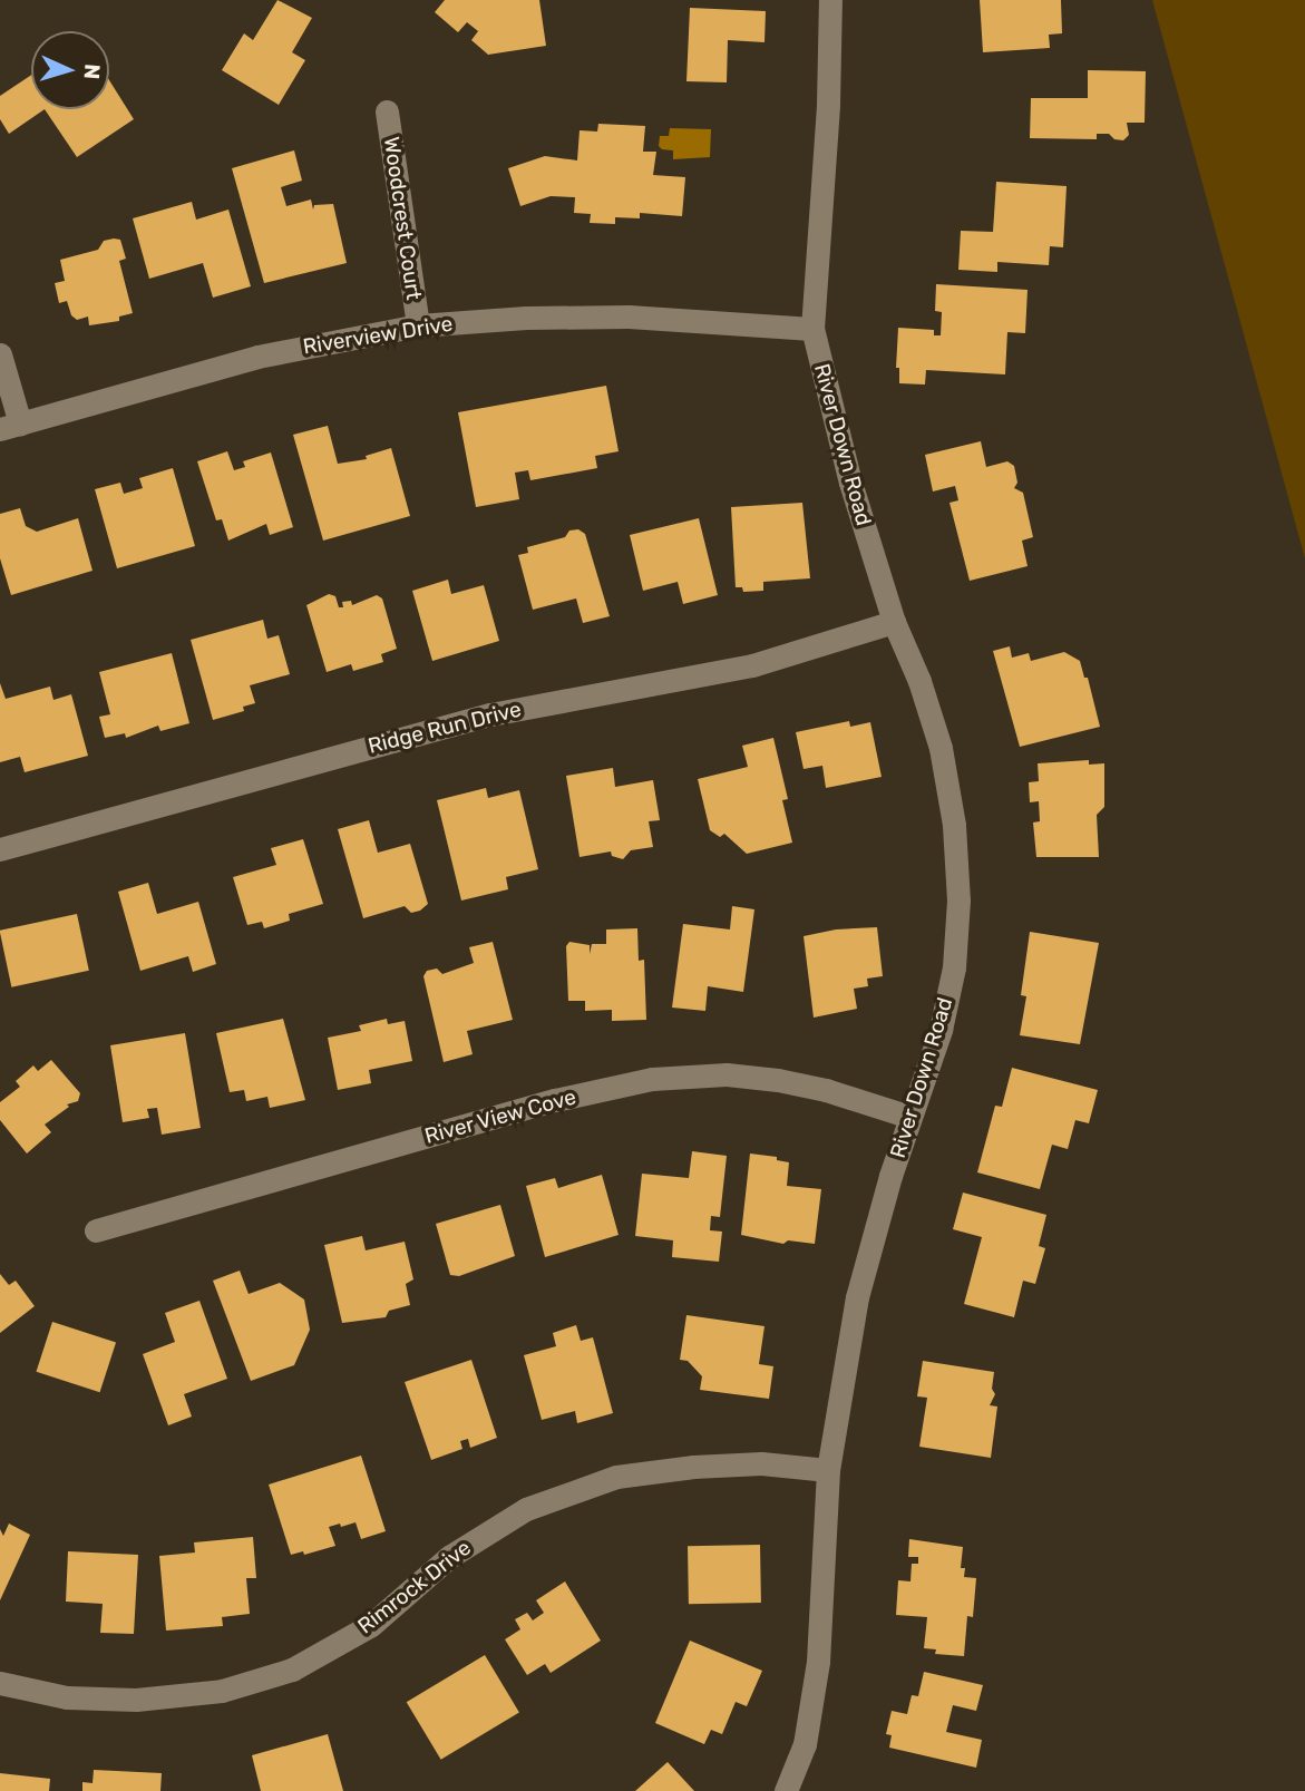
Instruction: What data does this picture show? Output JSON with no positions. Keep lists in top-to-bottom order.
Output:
{
  "streets": {
    "street": [
      "Woodcrest Court",
      "Riverview Drive",
      "River Down Road",
      "Ridge Run Drive",
      "River View Cove",
      "Rimrock Drive"
    ]
  },
  "crossings": [
    ["Woodcrest Court", "Riverview Drive"],
    ["Riverview Drive", "River Down Road"],
    ["River Down Road", "Ridge Run Drive"],
    ["River Down Road", "River View Cove"],
    ["River Down Road", "Rimrock Drive"]
  ],
  "north": "right"
}
